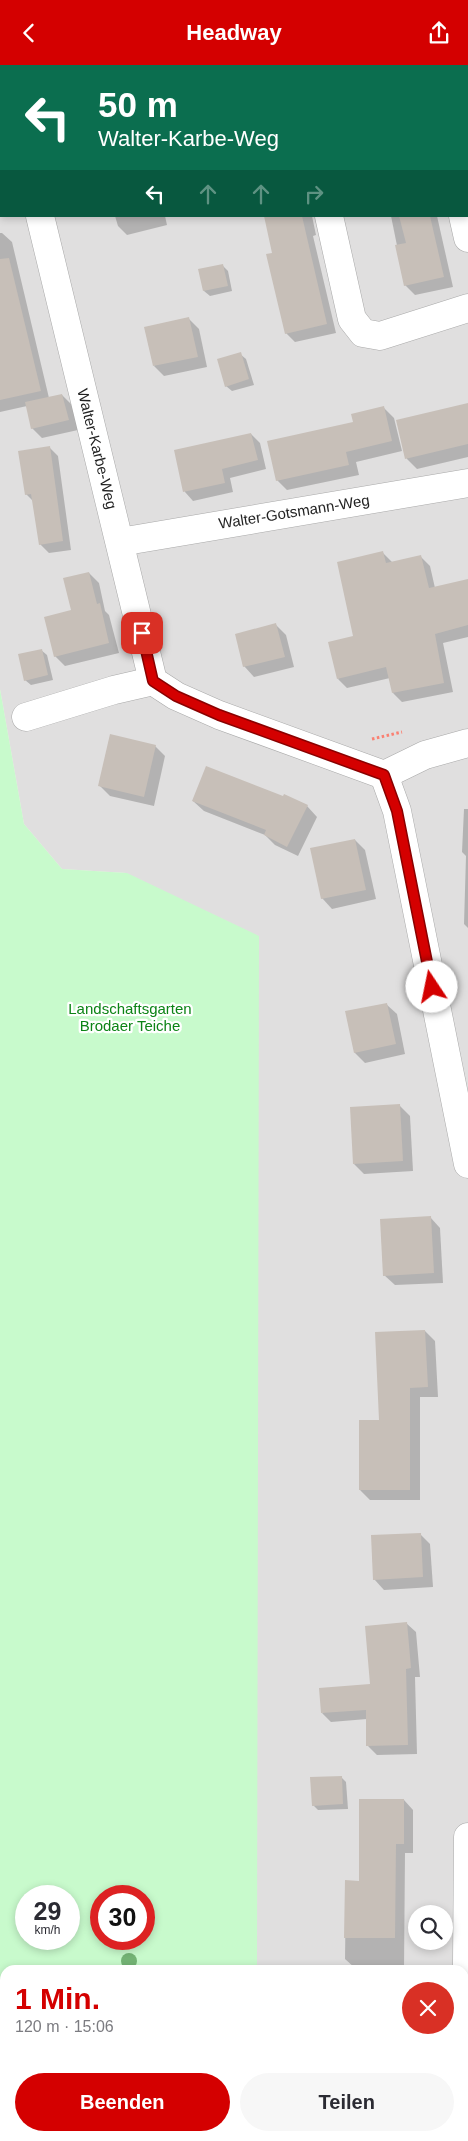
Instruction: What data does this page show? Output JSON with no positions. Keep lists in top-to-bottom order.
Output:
{
  "streets": {
    "street": ["Walter-Karbe-Weg", "Walter-Gotsmann-Weg"]
  },
  "crossings": [
    ["Walter-Karbe-Weg", "Walter-Gotsmann-Weg"]
  ],
  "parks": ["Landschaftsgarten Brodaer Teiche"],
  "page": {
    "header": "Headway",
    "turn": ["50 m", "Walter-Karbe-Weg"],
    "speed": "29 km/h",
    "limit": "30",
    "heading": ["1 Min.", "120 m · 15:06"],
    "buttons": ["Beenden", "Teilen"]
  }
}
